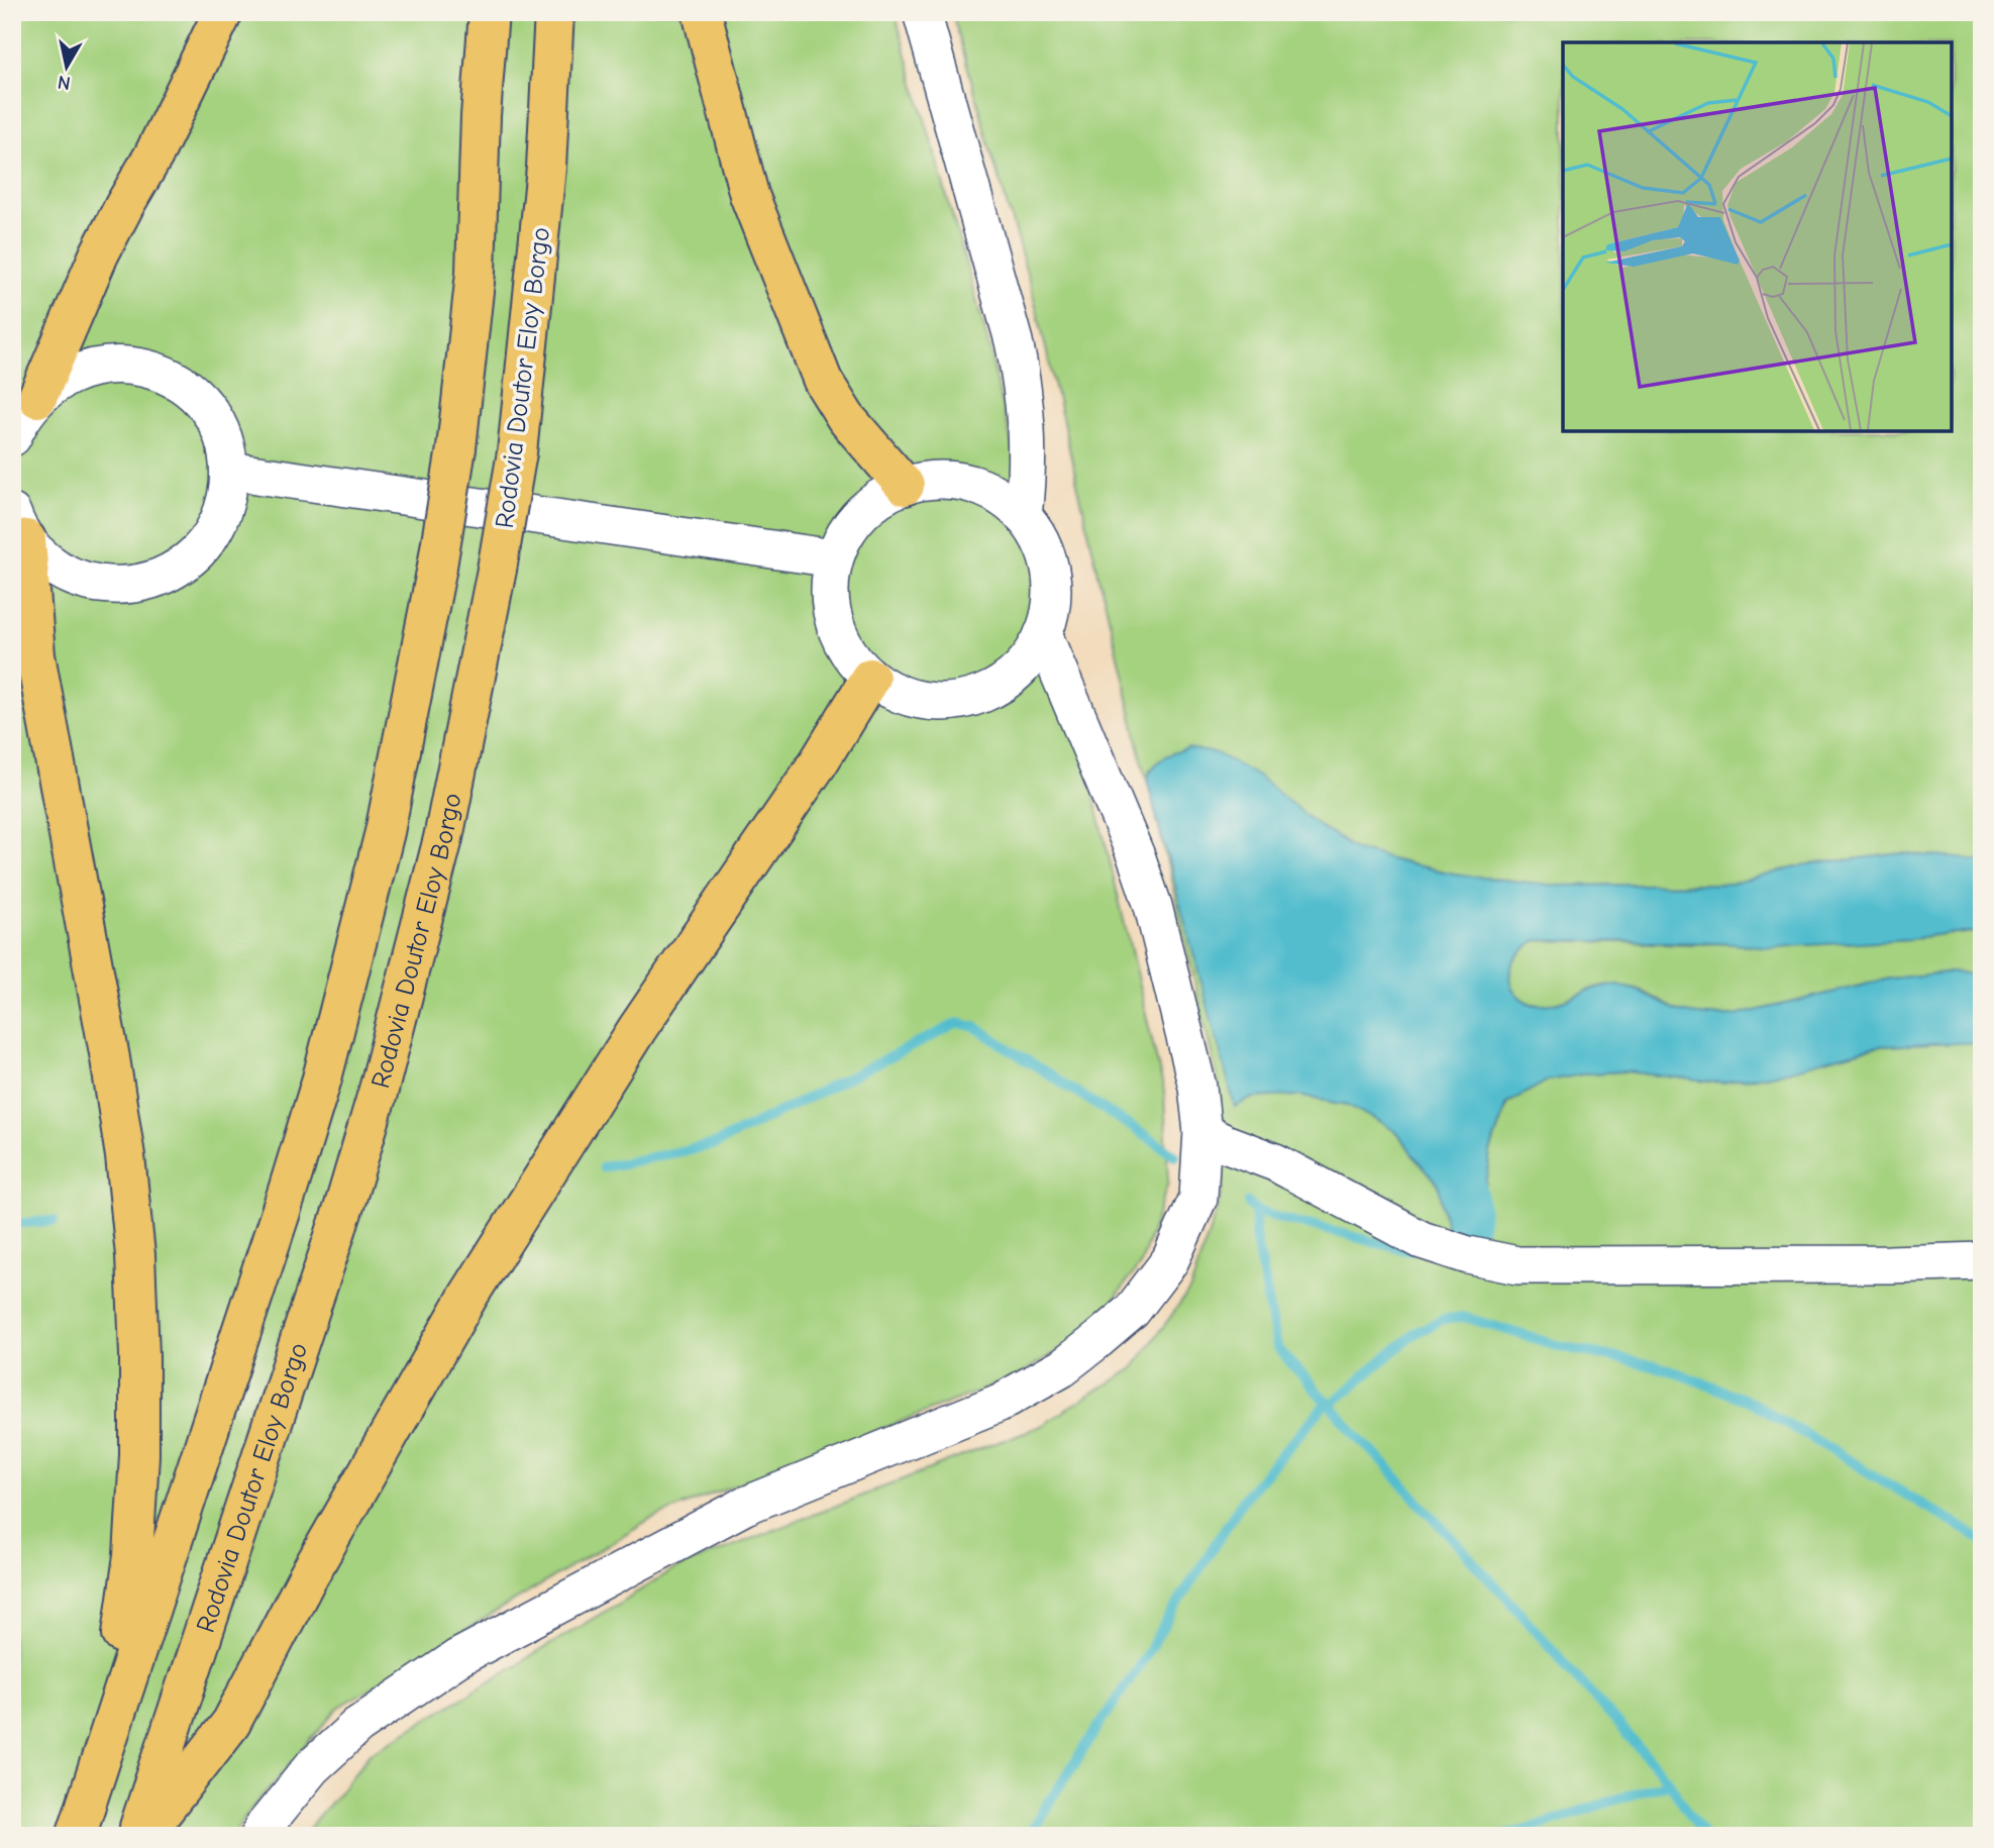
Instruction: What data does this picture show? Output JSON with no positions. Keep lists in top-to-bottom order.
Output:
{
  "streets": {
    "highway": ["Rodovia Doutor Eloy Borgo"]
  },
  "north": "bottom"
}
